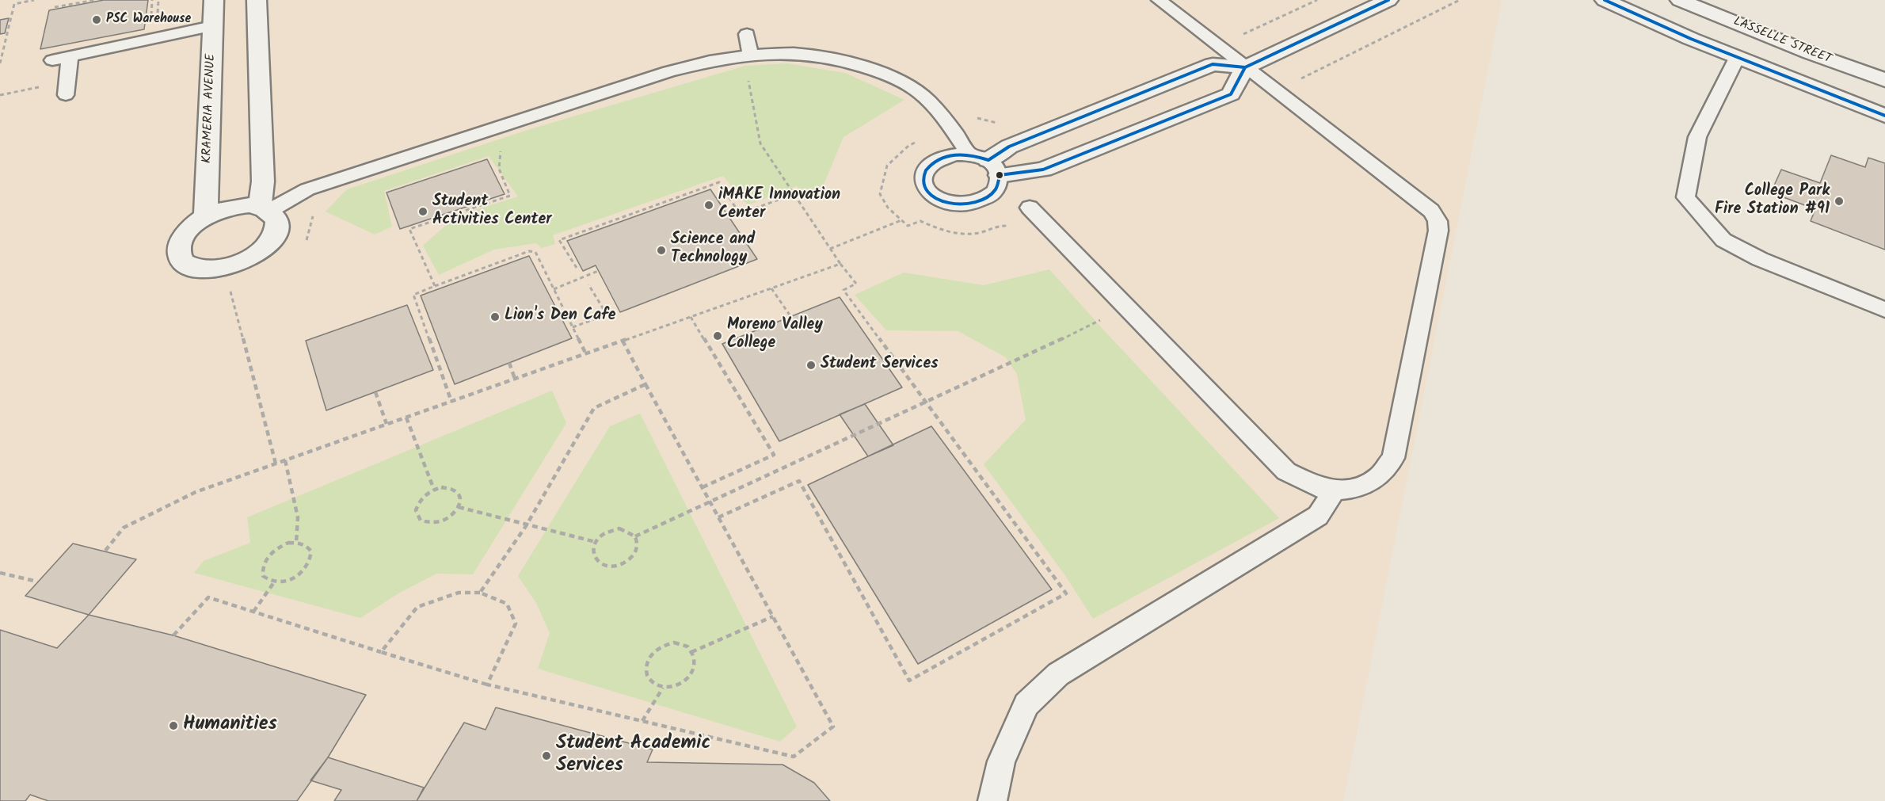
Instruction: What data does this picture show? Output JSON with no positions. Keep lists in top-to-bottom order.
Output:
{
  "streets": {
    "street": ["LASSELLE STREET", "KRAMERIA AVENUE"]
  },
  "places": [
    "PSC Warehouse",
    "College Park Fire Station #91",
    "iMAKE Innovation Center",
    "Student Activities Center",
    "Science and Technology",
    "Lion's Den Cafe",
    "Moreno Valley College",
    "Student Services",
    "Humanities",
    "Student Academic Services"
  ]
}
